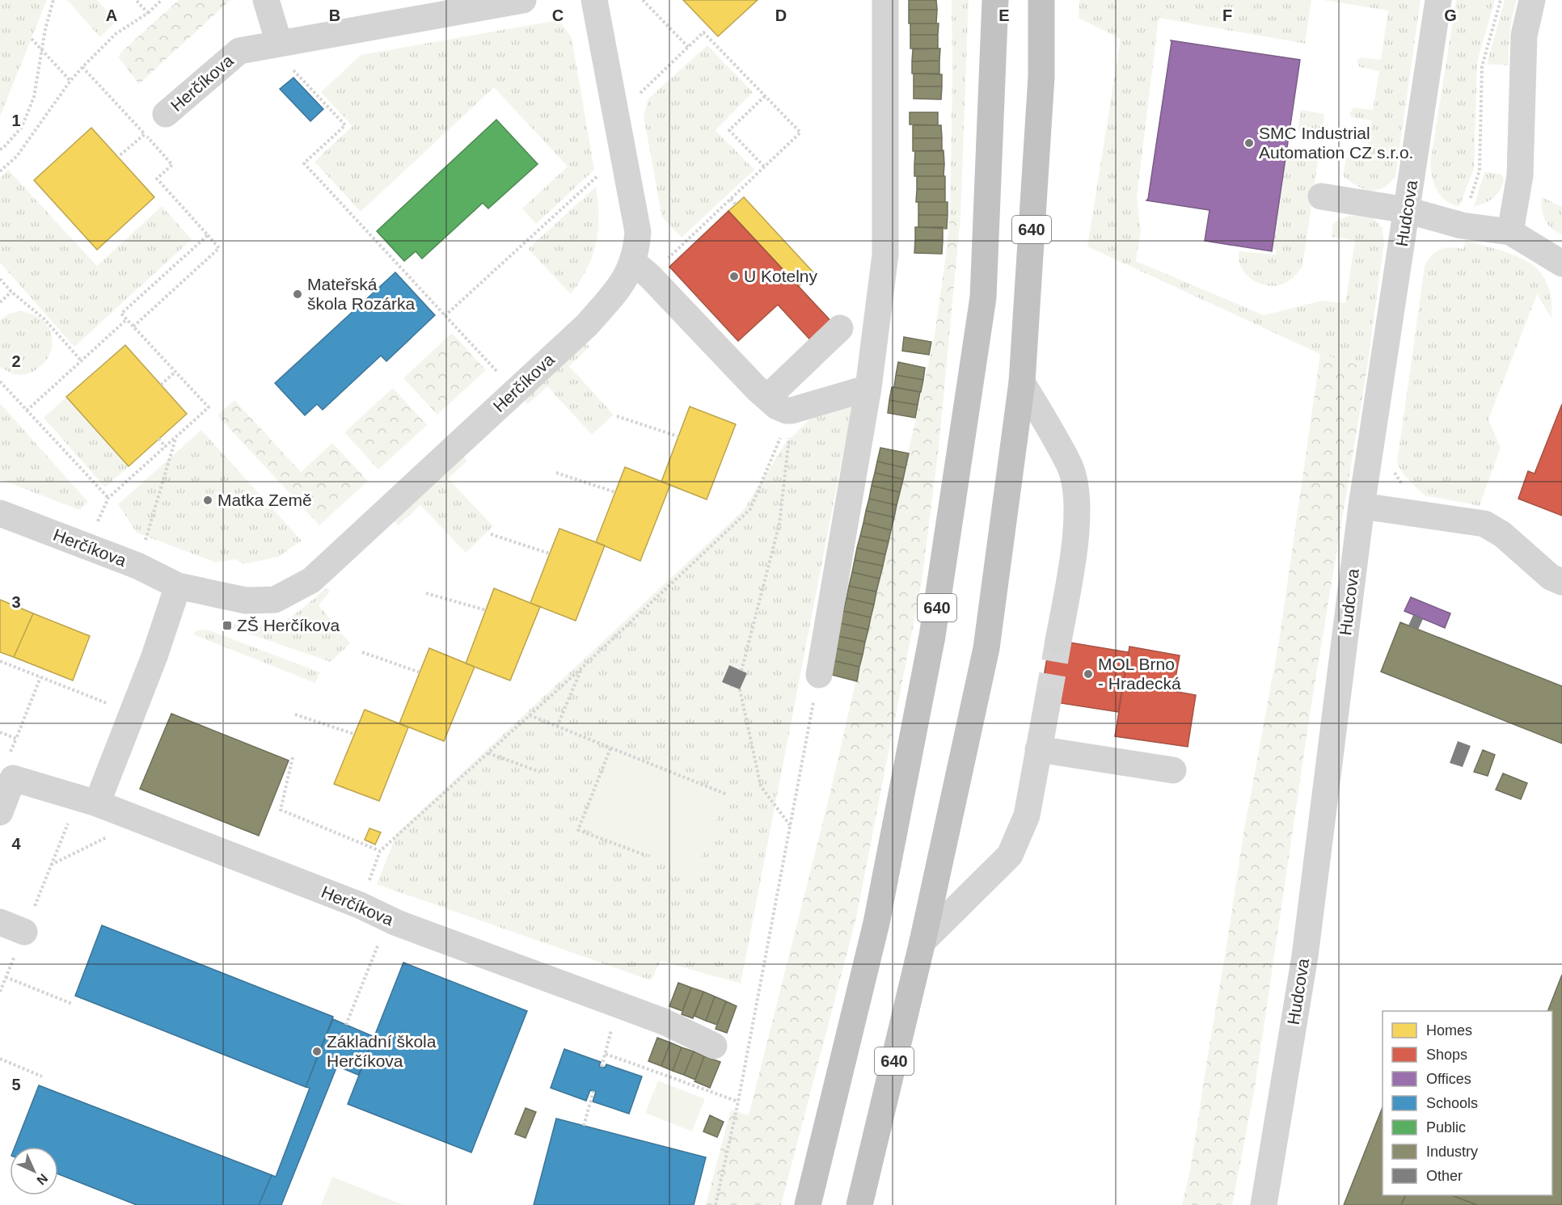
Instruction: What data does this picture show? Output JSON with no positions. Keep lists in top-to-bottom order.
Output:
{
  "streets": {
    "highway": ["640"],
    "street": ["Herčíkova", "Hudcova"]
  },
  "places": {
    "other": [
      "SMC Industrial Automation CZ s.r.o.",
      "U Kotelny",
      "Mateřská škola Rozárka",
      "Matka Země",
      "MOL Brno - Hradecká",
      "Základní škola Herčíkova"
    ],
    "transit": ["ZŠ Herčíkova"]
  },
  "legend": [
    "Homes",
    "Shops",
    "Offices",
    "Schools",
    "Public",
    "Industry",
    "Other"
  ],
  "north": "bottom right",
  "grid": {
    "columns": [
      "A",
      "B",
      "C",
      "D",
      "E",
      "F",
      "G"
    ],
    "rows": [
      "1",
      "2",
      "3",
      "4",
      "5"
    ]
  }
}
